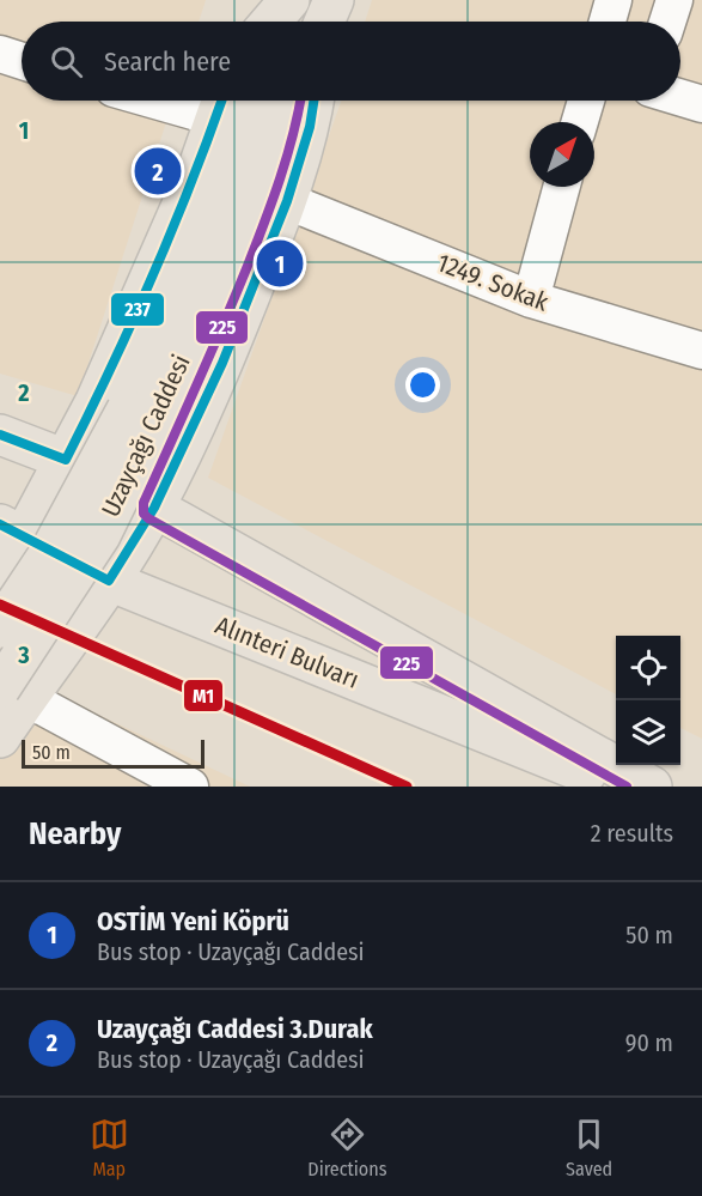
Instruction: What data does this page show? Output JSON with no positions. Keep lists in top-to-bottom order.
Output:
{
  "streets": {
    "main road": ["Uzayçağı Caddesi", "Alınteri Bulvarı"],
    "street": ["1249. Sokak"]
  },
  "lines": ["transit line 237", "transit line 225", "transit line M1"],
  "scale_bar": "50 m",
  "north": "top right",
  "page": {
    "search": "Search here",
    "pins": ["2", "1"],
    "scale": "50 m",
    "heading": ["Nearby", "2 results"],
    "list": [
      {
        "mark": "1",
        "name": "OSTİM Yeni Köprü",
        "note": "Bus stop · Uzayçağı Caddesi",
        "value": "50 m"
      },
      {
        "mark": "2",
        "name": "Uzayçağı Caddesi 3.Durak",
        "note": "Bus stop · Uzayçağı Caddesi",
        "value": "90 m"
      }
    ],
    "nav": ["Map", "Directions", "Saved"]
  },
  "grid": {
    "rows": ["1", "2", "3"]
  }
}
